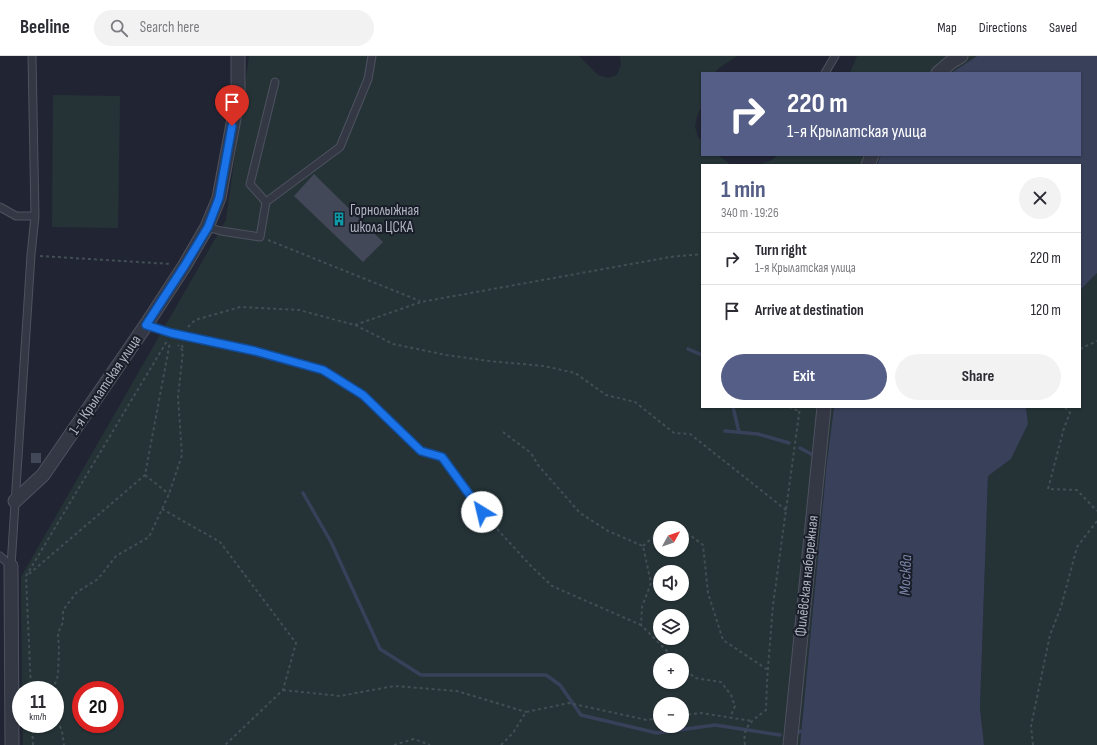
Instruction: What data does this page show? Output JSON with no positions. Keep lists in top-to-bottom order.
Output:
{
  "streets": {
    "street": ["1-я Крылатская улица", "Филёвская набережная"]
  },
  "water": ["Москва"],
  "places": {
    "building": ["Горнолыжная школа ЦСКА"]
  },
  "north": "top right",
  "page": {
    "header": "Beeline",
    "search": "Search here",
    "nav": ["Map", "Directions", "Saved"],
    "turn": ["220 m", "1-я Крылатская улица"],
    "heading": ["1 min", "340 m · 19:26"],
    "list": [
      {
        "name": "Turn right",
        "note": "1-я Крылатская улица",
        "value": "220 m"
      },
      {
        "name": "Arrive at destination",
        "value": "120 m"
      }
    ],
    "buttons": ["Exit", "Share"],
    "map_buttons": ["+", "−"],
    "speed": "11 km/h",
    "limit": "20"
  }
}
